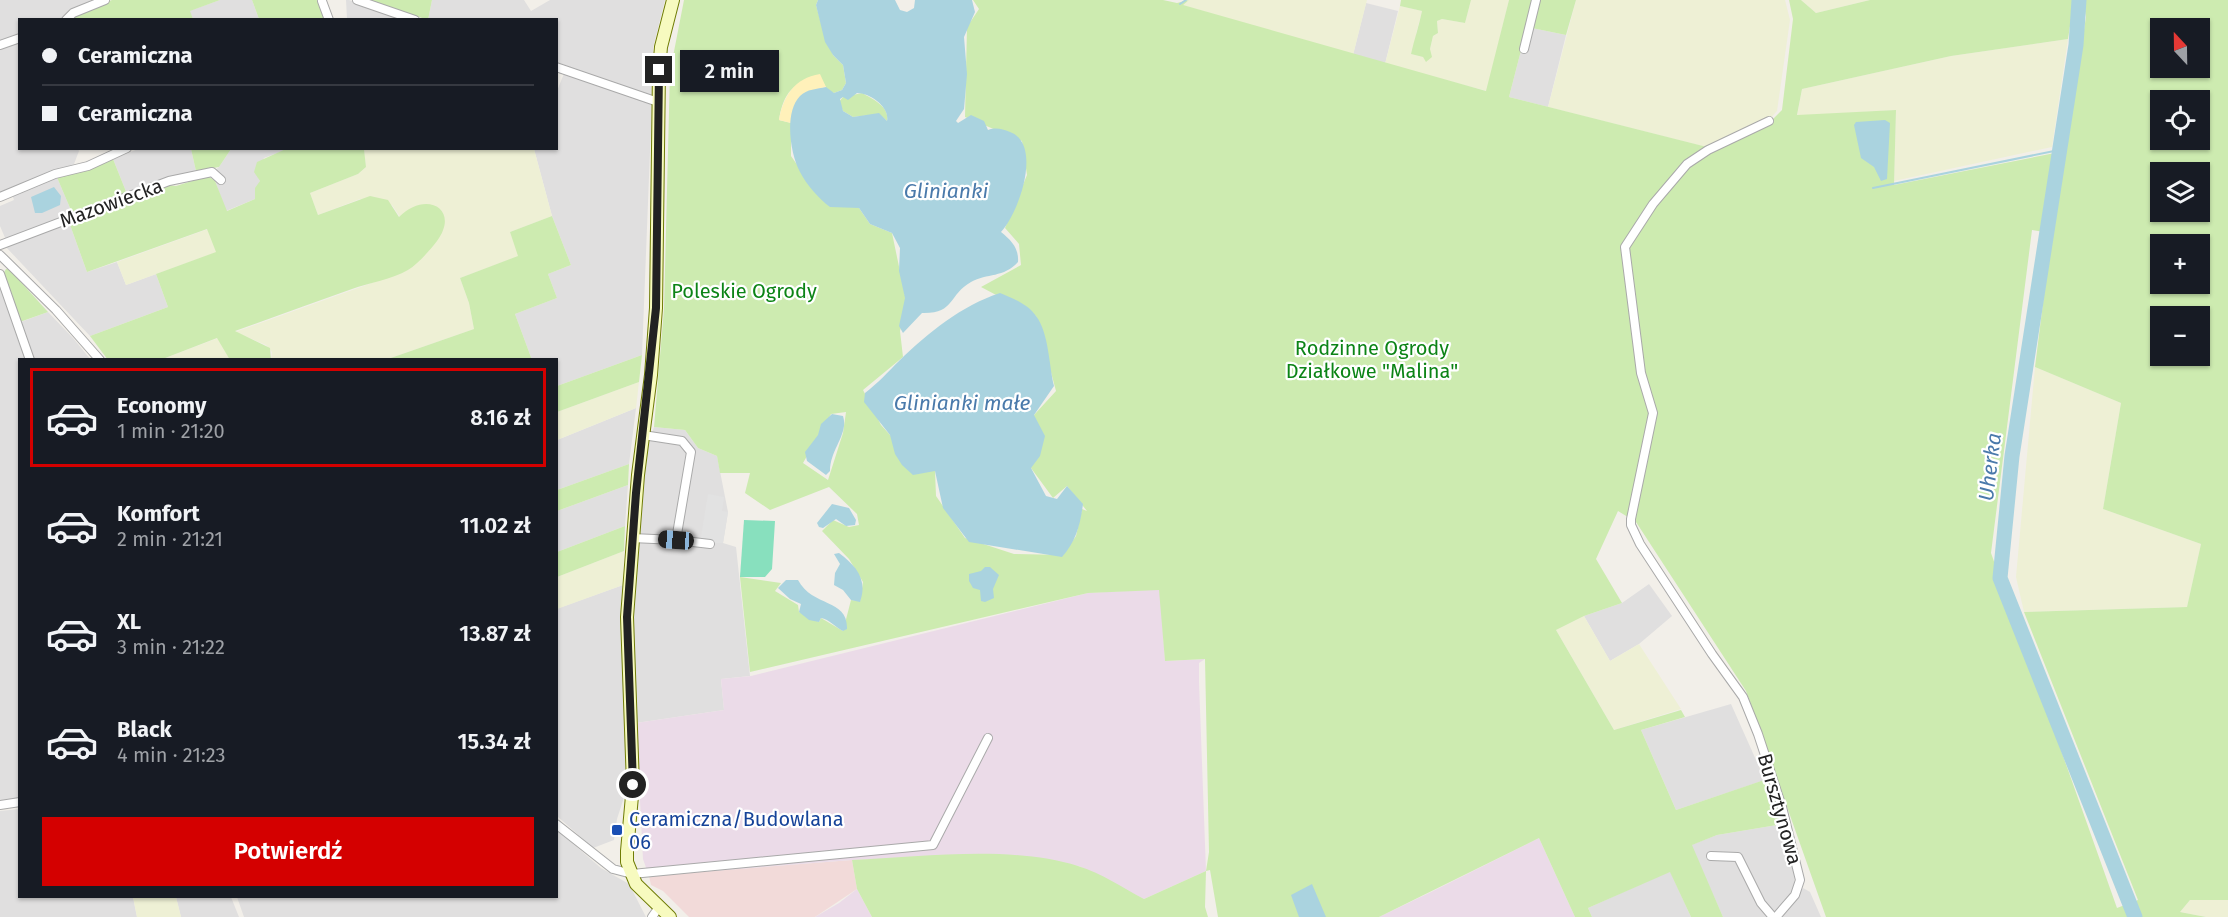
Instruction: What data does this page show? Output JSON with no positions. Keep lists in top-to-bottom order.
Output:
{
  "streets": {
    "street": ["Mazowiecka", "Bursztynowa"]
  },
  "water": ["Glinianki", "Glinianki małe", "Uherka"],
  "parks": ["Poleskie Ogrody", "Rodzinne Ogrody Działkowe \"Malina\""],
  "places": {
    "transit": ["Ceramiczna/Budowlana 06"]
  },
  "north": "top",
  "page": {
    "map_buttons": ["+", "−"],
    "banner": ["Ceramiczna", "Ceramiczna"],
    "bubble": "2 min",
    "list": [
      {
        "name": "Economy",
        "note": "1 min · 21:20",
        "value": "8.16 zł"
      },
      {
        "name": "Komfort",
        "note": "2 min · 21:21",
        "value": "11.02 zł"
      },
      {
        "name": "XL",
        "note": "3 min · 21:22",
        "value": "13.87 zł"
      },
      {
        "name": "Black",
        "note": "4 min · 21:23",
        "value": "15.34 zł"
      }
    ],
    "buttons": "Potwierdź"
  }
}
